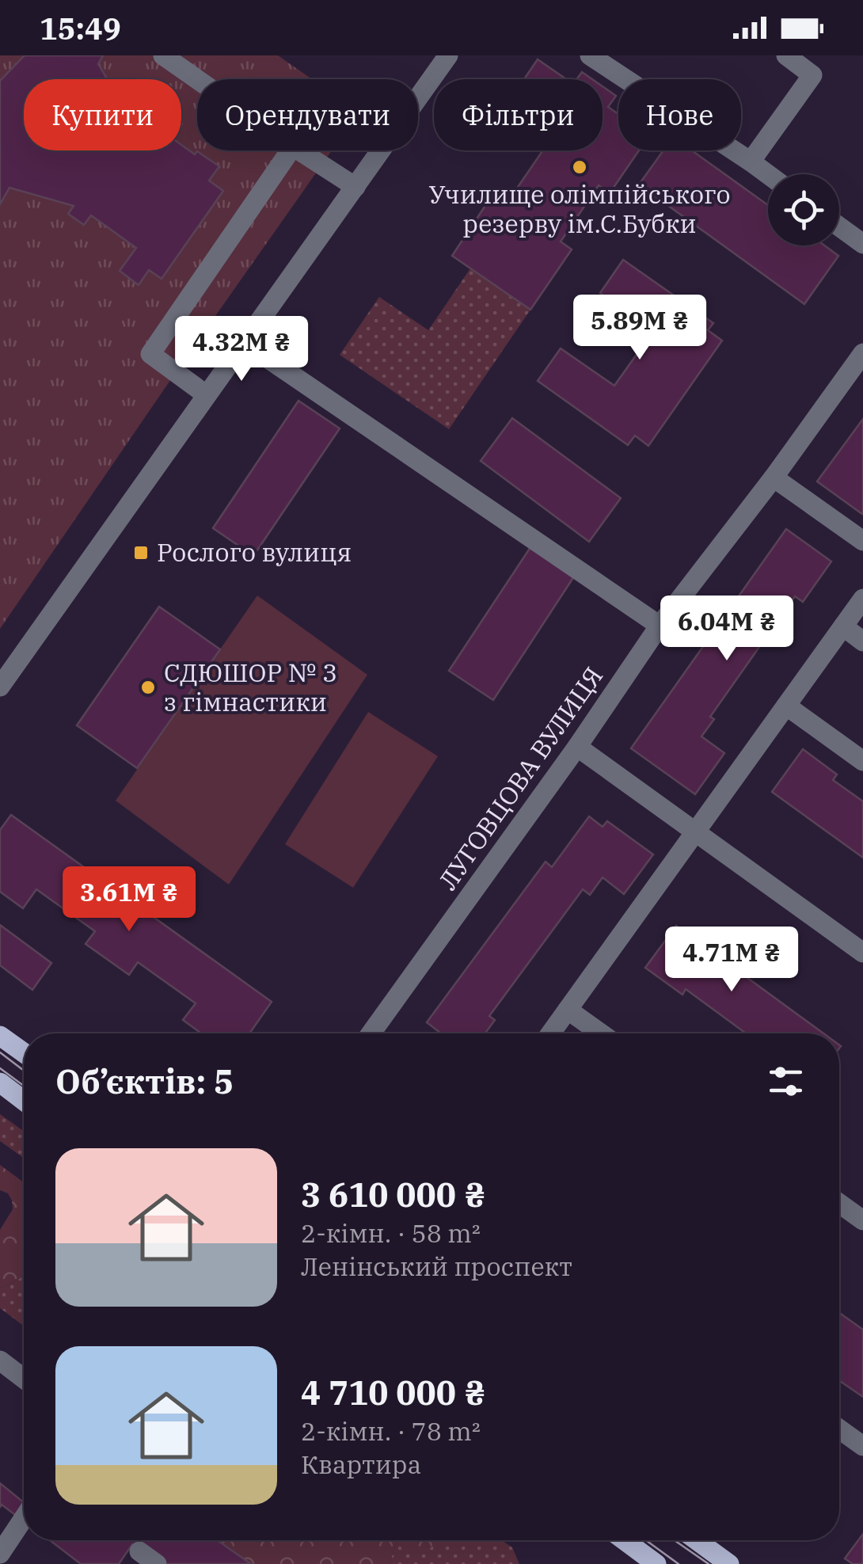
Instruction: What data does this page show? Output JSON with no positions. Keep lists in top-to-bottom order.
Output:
{
  "streets": {
    "street": ["ЛУГОВЦОВА ВУЛИЦЯ"]
  },
  "places": {
    "other": ["Училище олімпійського резерву ім.С.Бубки", "СДЮШОР № 3 з гімнастики"],
    "transit": ["Рослого вулиця"]
  },
  "page": {
    "status": "15:49",
    "chip": [
      "Купити",
      "Орендувати",
      "Фільтри",
      "Нове"
    ],
    "price": [
      "5.89M ₴",
      "4.32M ₴",
      "6.04M ₴",
      "3.61M ₴",
      "4.71M ₴"
    ],
    "heading": "Об’єктів: 5",
    "list": [
      {
        "name": "3 610 000 ₴",
        "note": "2-кімн. · 58 m² · Ленінський проспект"
      },
      {
        "name": "4 710 000 ₴",
        "note": "2-кімн. · 78 m² · Квартира"
      }
    ]
  }
}
